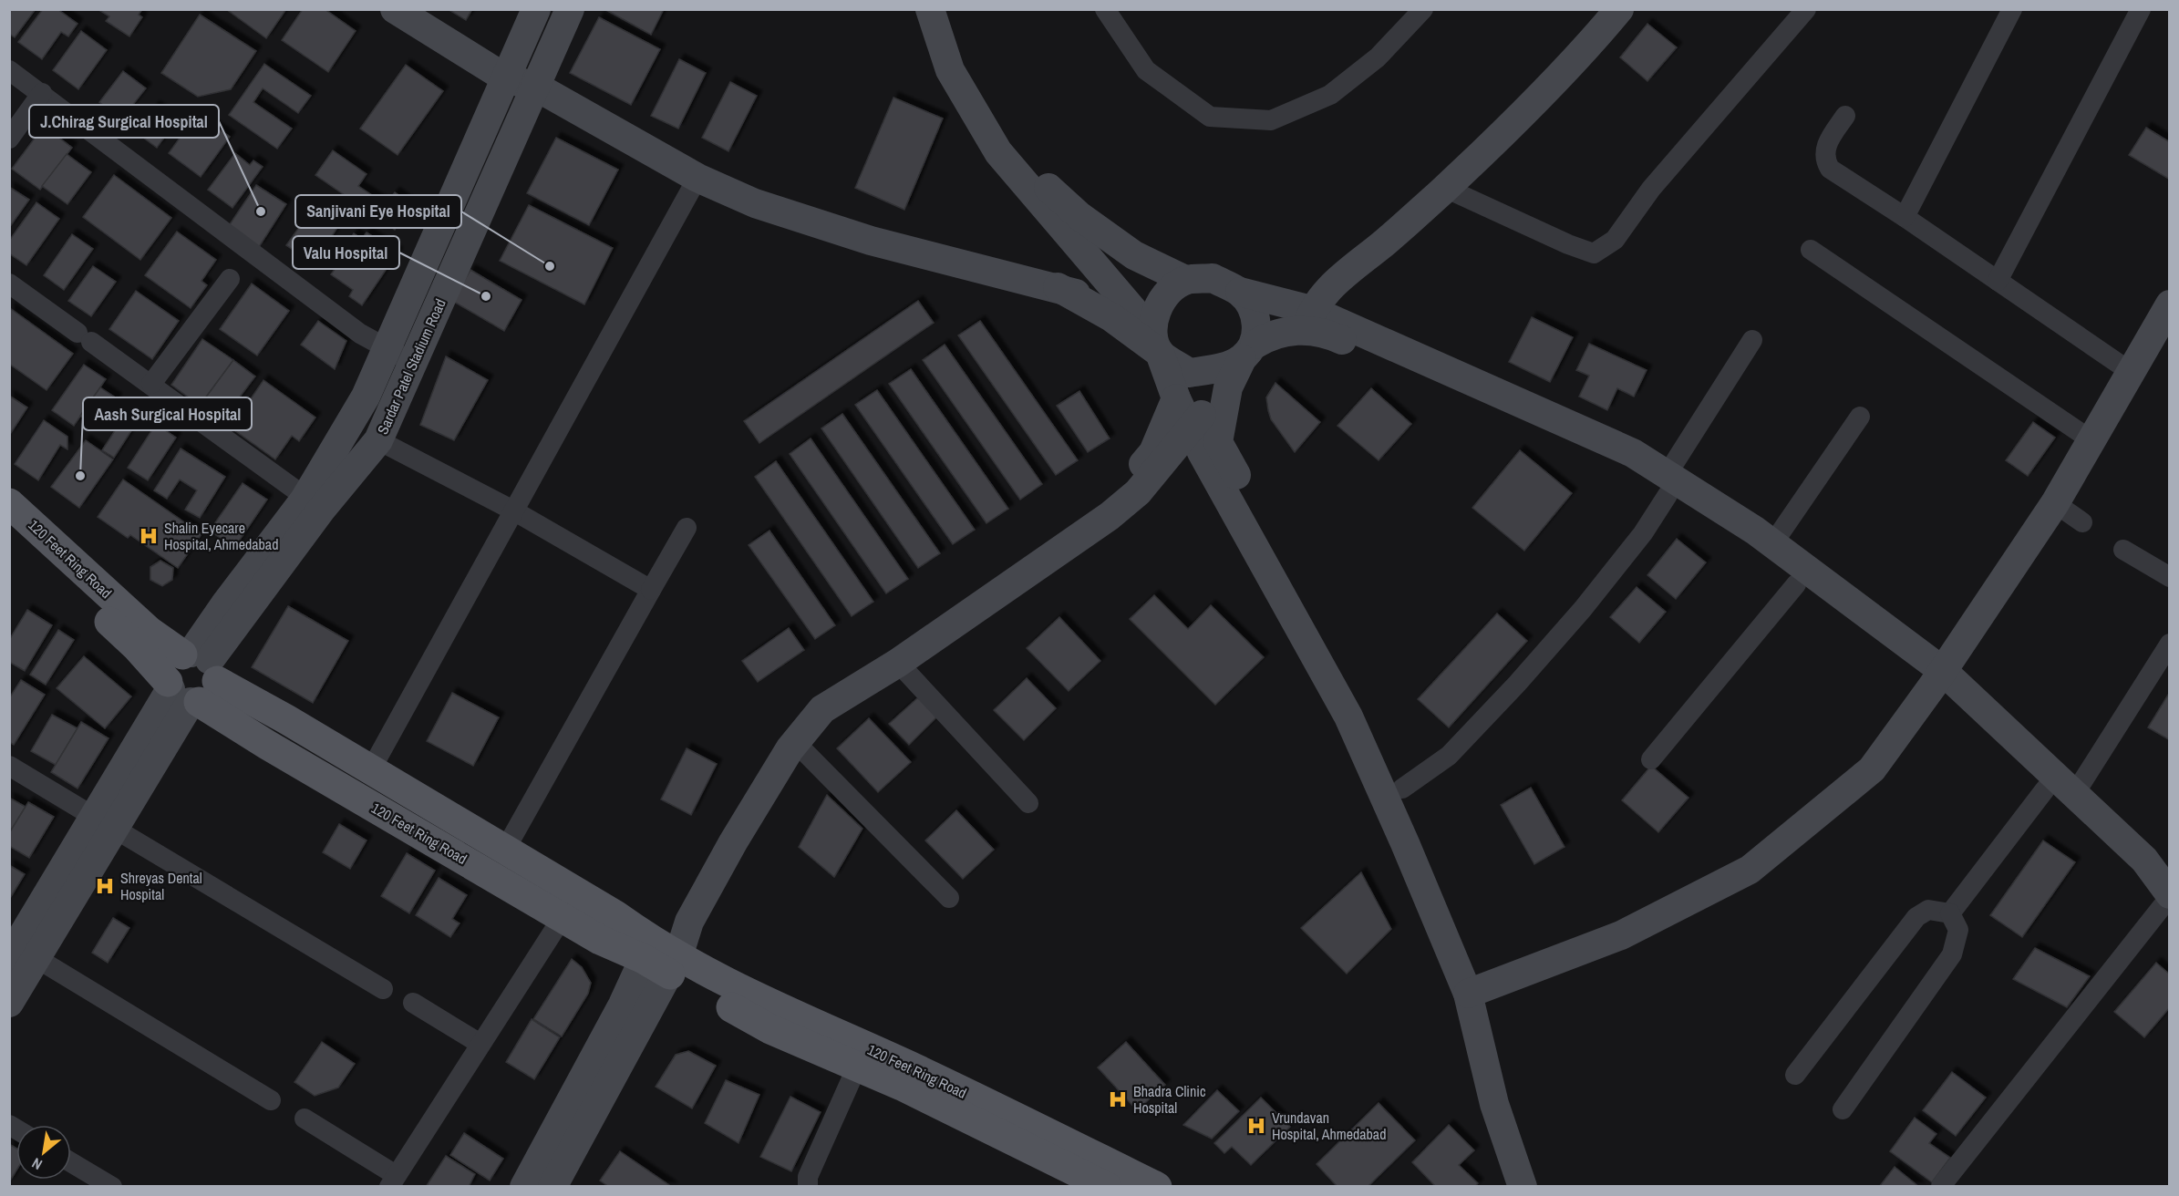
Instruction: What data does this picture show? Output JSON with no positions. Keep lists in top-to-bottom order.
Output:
{
  "streets": {
    "main road": ["120 Feet Ring Road"],
    "street": ["Sardar Patel Stadium Road"]
  },
  "crossings": [
    ["Sardar Patel Stadium Road", "120 Feet Ring Road"]
  ],
  "places": {
    "other": [
      "J.Chirag Surgical Hospital",
      "Sanjivani Eye Hospital",
      "Valu Hospital",
      "Aash Surgical Hospital"
    ],
    "hospital": [
      "Shalin Eyecare Hospital, Ahmedabad",
      "Shreyas Dental Hospital",
      "Bhadra Clinic Hospital",
      "Vrundavan Hospital, Ahmedabad"
    ]
  },
  "north": "bottom left"
}
